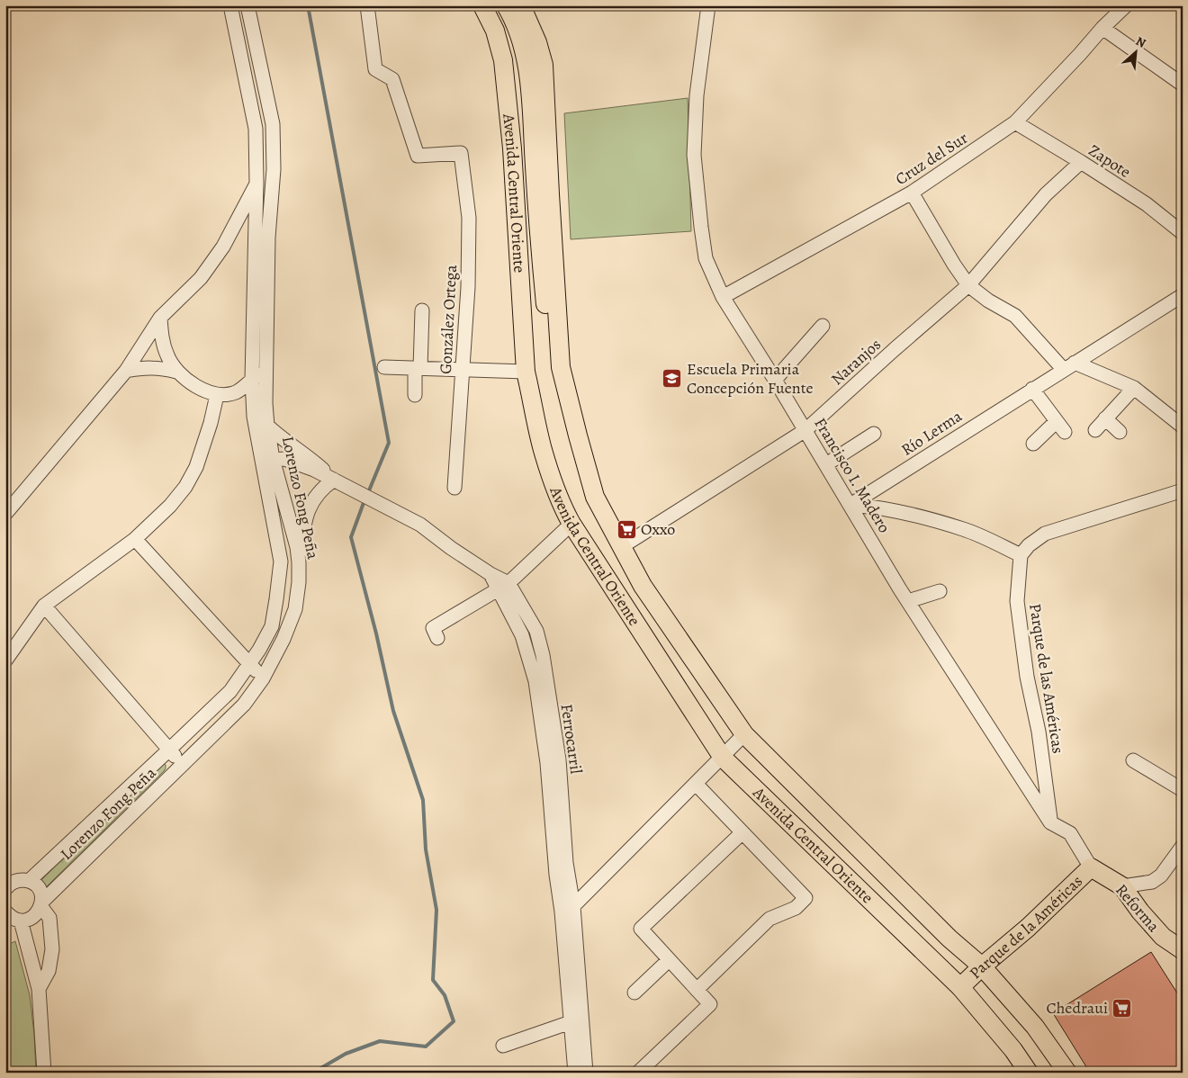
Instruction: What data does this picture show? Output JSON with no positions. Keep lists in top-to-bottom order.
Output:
{
  "streets": {
    "main road": ["Avenida Central Oriente", "Reforma", "Parque de la Américas"],
    "street": [
      "Cruz del Sur",
      "Zapote",
      "González Ortega",
      "Naranjos",
      "Río Lerma",
      "Francisco I. Madero",
      "Lorenzo Fong Peña",
      "Parque de las Américas",
      "Ferrocarril"
    ]
  },
  "crossings": [
    ["Cruz del Sur", "Zapote"],
    ["Cruz del Sur", "Francisco I. Madero"],
    ["Zapote", "Naranjos"],
    ["Avenida Central Oriente", "Naranjos"],
    ["Avenida Central Oriente", "Parque de la Américas"],
    ["Naranjos", "Francisco I. Madero"],
    ["Río Lerma", "Francisco I. Madero"],
    ["Francisco I. Madero", "Parque de las Américas"],
    ["Francisco I. Madero", "Reforma"],
    ["Francisco I. Madero", "Parque de la Américas"],
    ["Lorenzo Fong Peña", "Ferrocarril"],
    ["Reforma", "Parque de la Américas"]
  ],
  "places": {
    "school or university": ["Escuela Primaria Concepción Fuente"],
    "supermarket": ["Oxxo", "Chedraui"]
  },
  "north": "top right"
}
